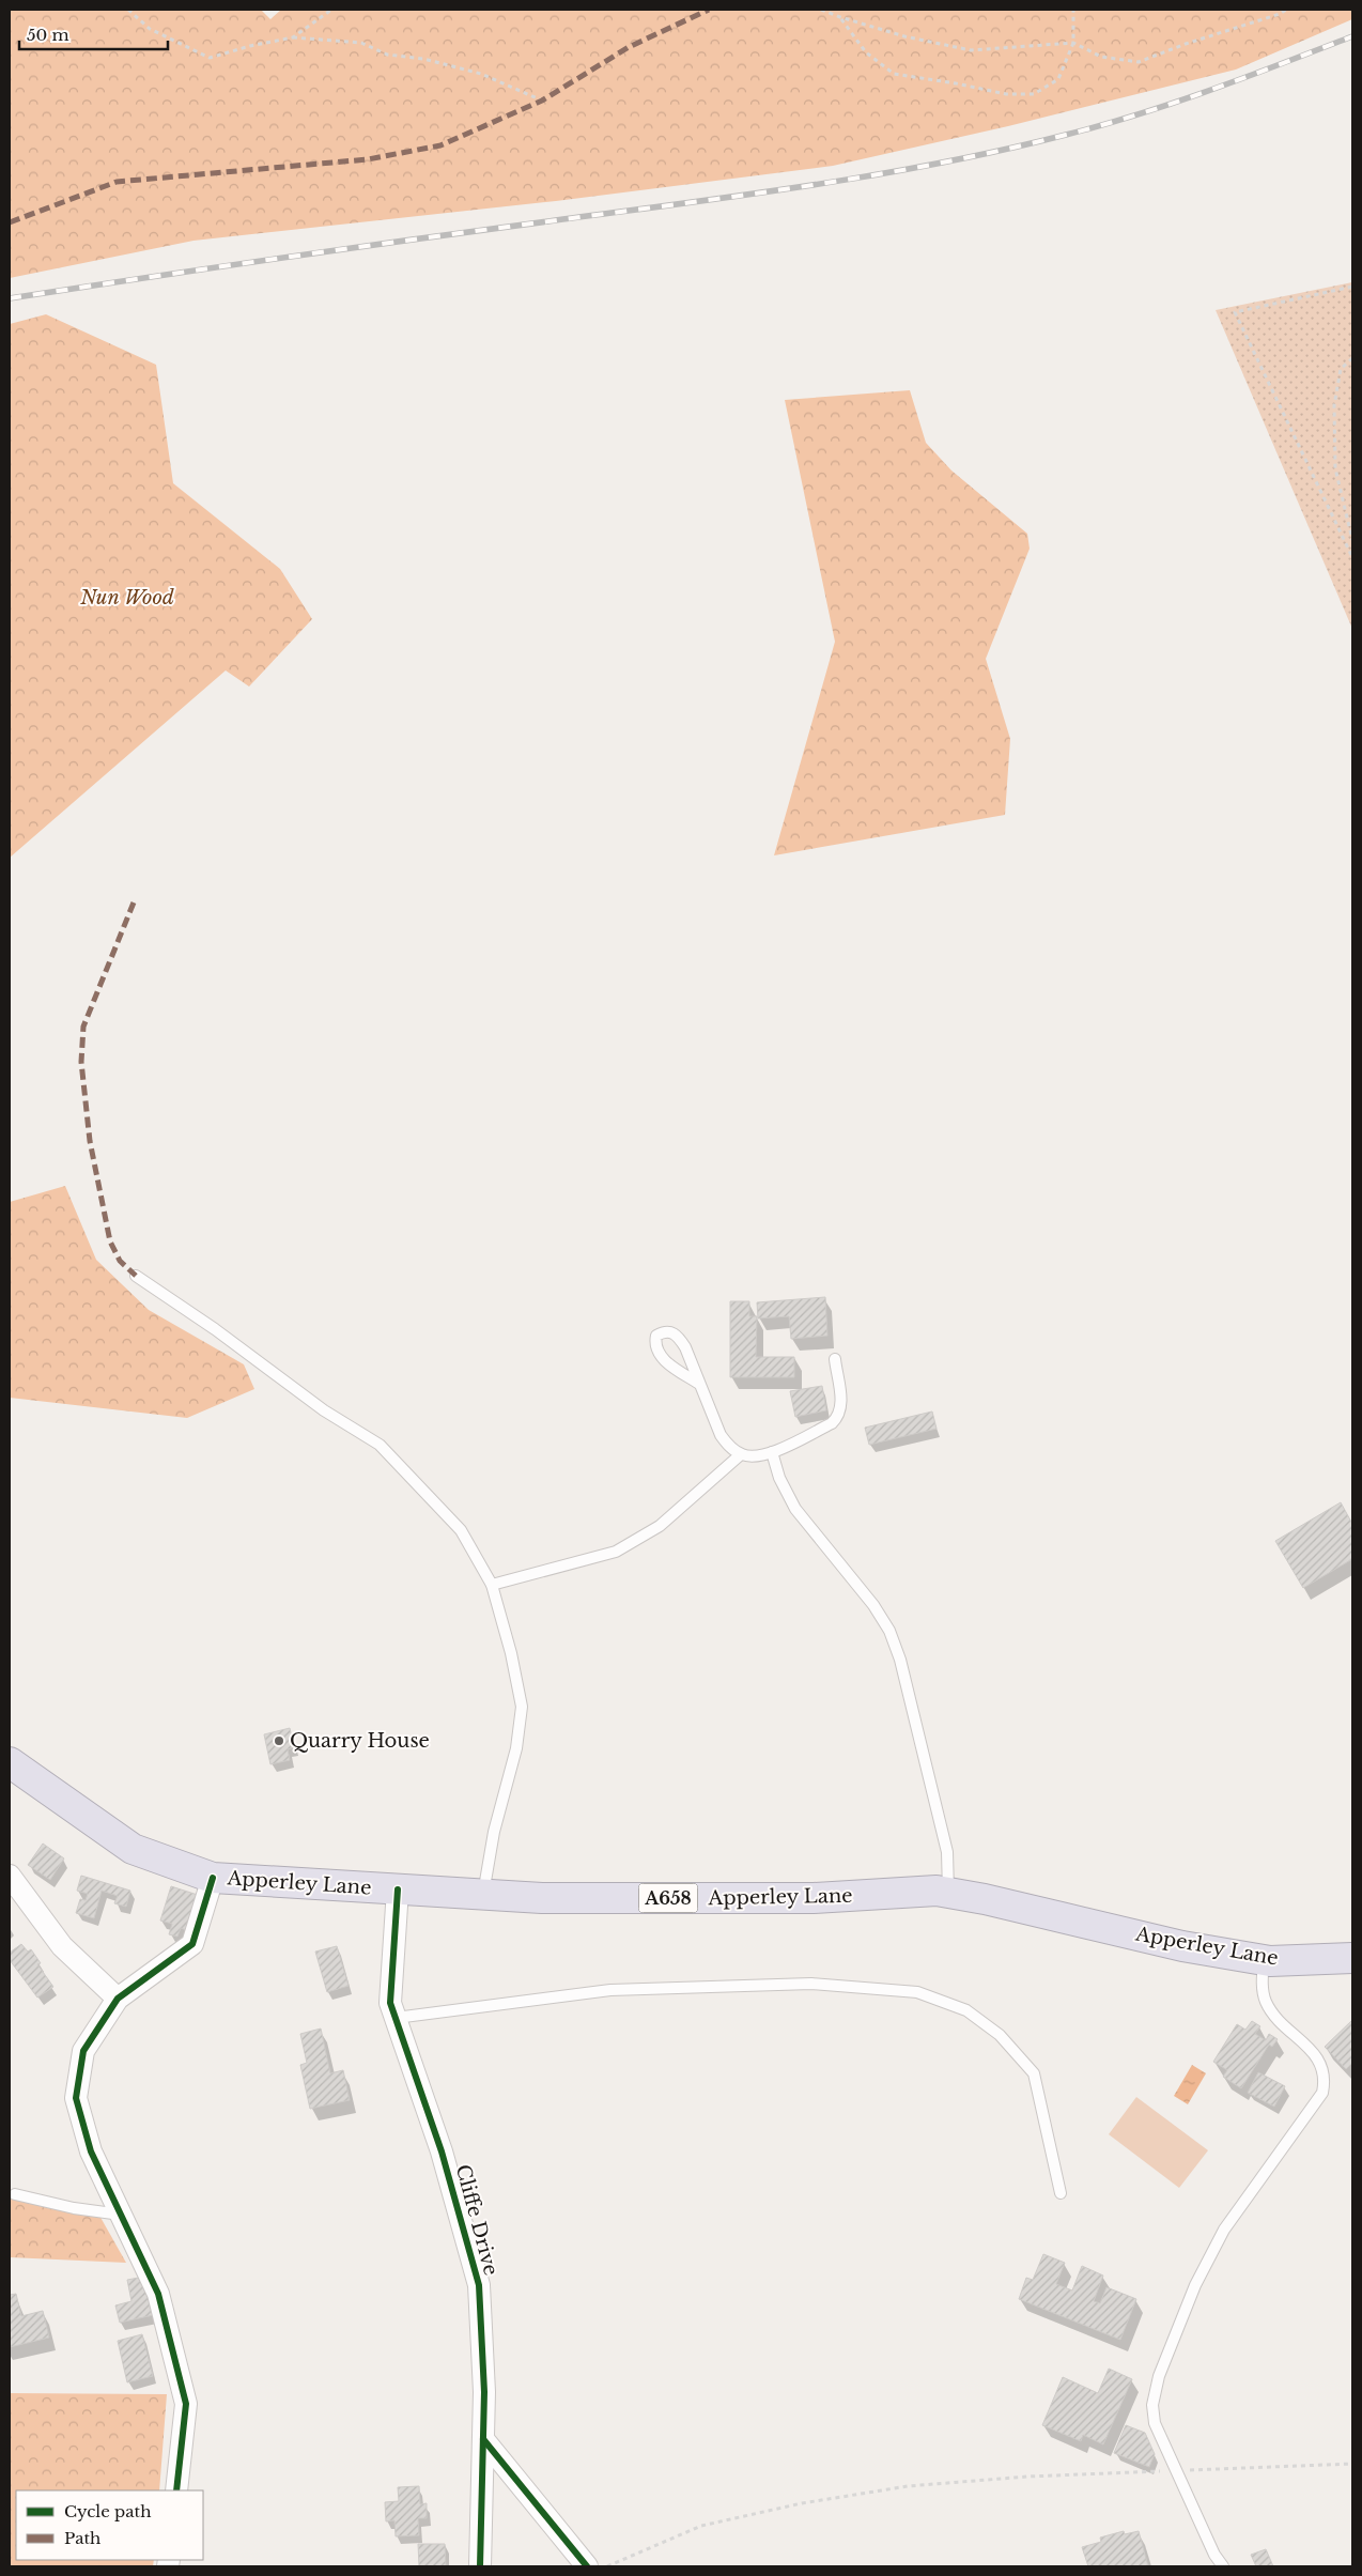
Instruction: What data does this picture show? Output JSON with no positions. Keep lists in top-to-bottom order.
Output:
{
  "streets": {
    "highway": ["Apperley Lane", "A658"],
    "street": ["Cliffe Drive"]
  },
  "crossings": [
    ["Apperley Lane", "Cliffe Drive"]
  ],
  "parks": ["Nun Wood"],
  "places": ["Quarry House"],
  "legend": ["Cycle path", "Path"],
  "scale_bar": "50 m"
}
